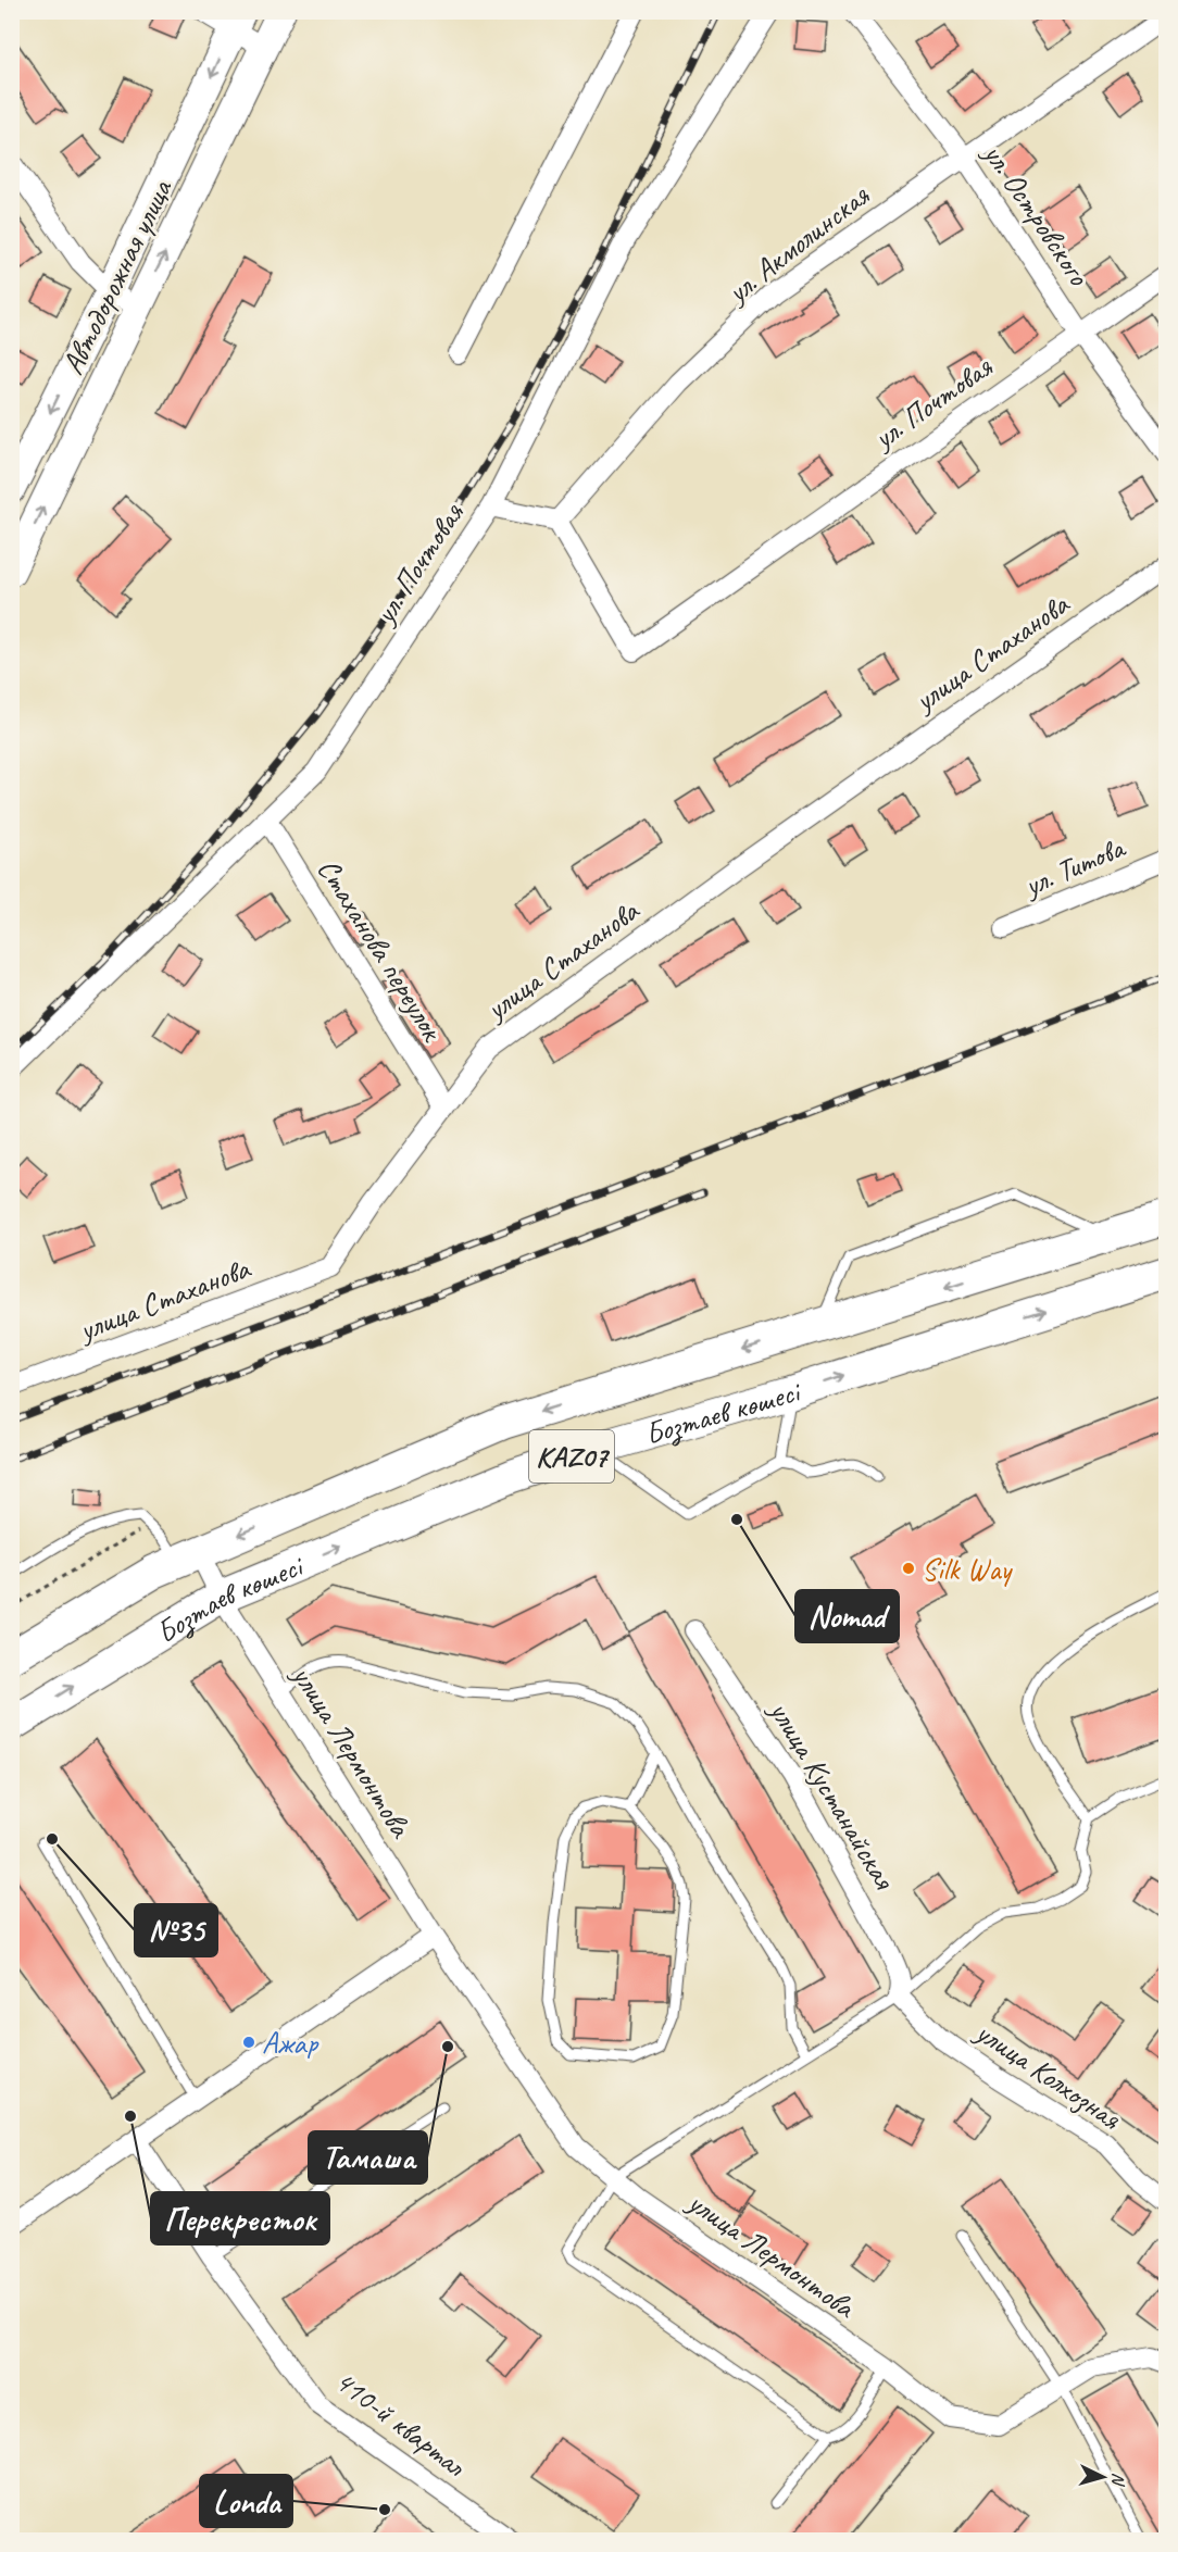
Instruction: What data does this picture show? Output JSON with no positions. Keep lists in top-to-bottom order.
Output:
{
  "streets": {
    "highway": ["Бозтаев көшесі", "KAZ07"],
    "main road": ["Автодорожная улица"],
    "street": [
      "ул. Островского",
      "ул. Акмолинская",
      "ул. Почтовая",
      "улица Стаханова",
      "ул. Титова",
      "Стаханова переулок",
      "улица Лермонтова",
      "улица Кустанайская",
      "улица Колхозная",
      "410-й квартал"
    ]
  },
  "crossings": [
    ["ул. Островского", "ул. Акмолинская"],
    ["ул. Островского", "ул. Почтовая"],
    ["ул. Акмолинская", "ул. Почтовая"],
    ["ул. Почтовая", "Стаханова переулок"],
    ["улица Стаханова", "Стаханова переулок"],
    ["Бозтаев көшесі", "улица Лермонтова"],
    ["улица Кустанайская", "улица Колхозная"]
  ],
  "places": [
    "Nomad",
    "Silk Way",
    "№35",
    "Ажар",
    "Тамаша",
    "Перекресток",
    "Londa"
  ],
  "north": "right"
}
